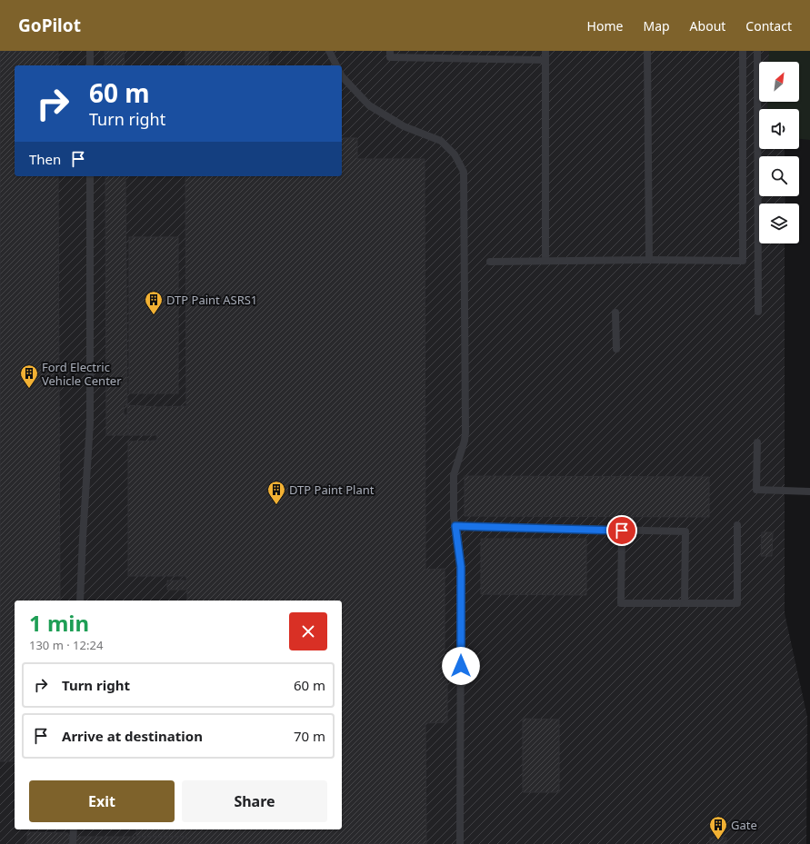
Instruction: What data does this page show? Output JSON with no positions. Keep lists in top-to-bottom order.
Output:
{
  "places": {
    "building": [
      "DTP Paint ASRS1",
      "Ford Electric Vehicle Center",
      "DTP Paint Plant",
      "Gate"
    ]
  },
  "north": "top right",
  "page": {
    "header": "GoPilot",
    "nav": [
      "Home",
      "Map",
      "About",
      "Contact"
    ],
    "turn": ["60 m", "Turn right"],
    "then": "Then",
    "heading": ["1 min", "130 m · 12:24"],
    "list": [
      {
        "name": "Turn right",
        "value": "60 m"
      },
      {
        "name": "Arrive at destination",
        "value": "70 m"
      }
    ],
    "buttons": ["Exit", "Share"]
  }
}
